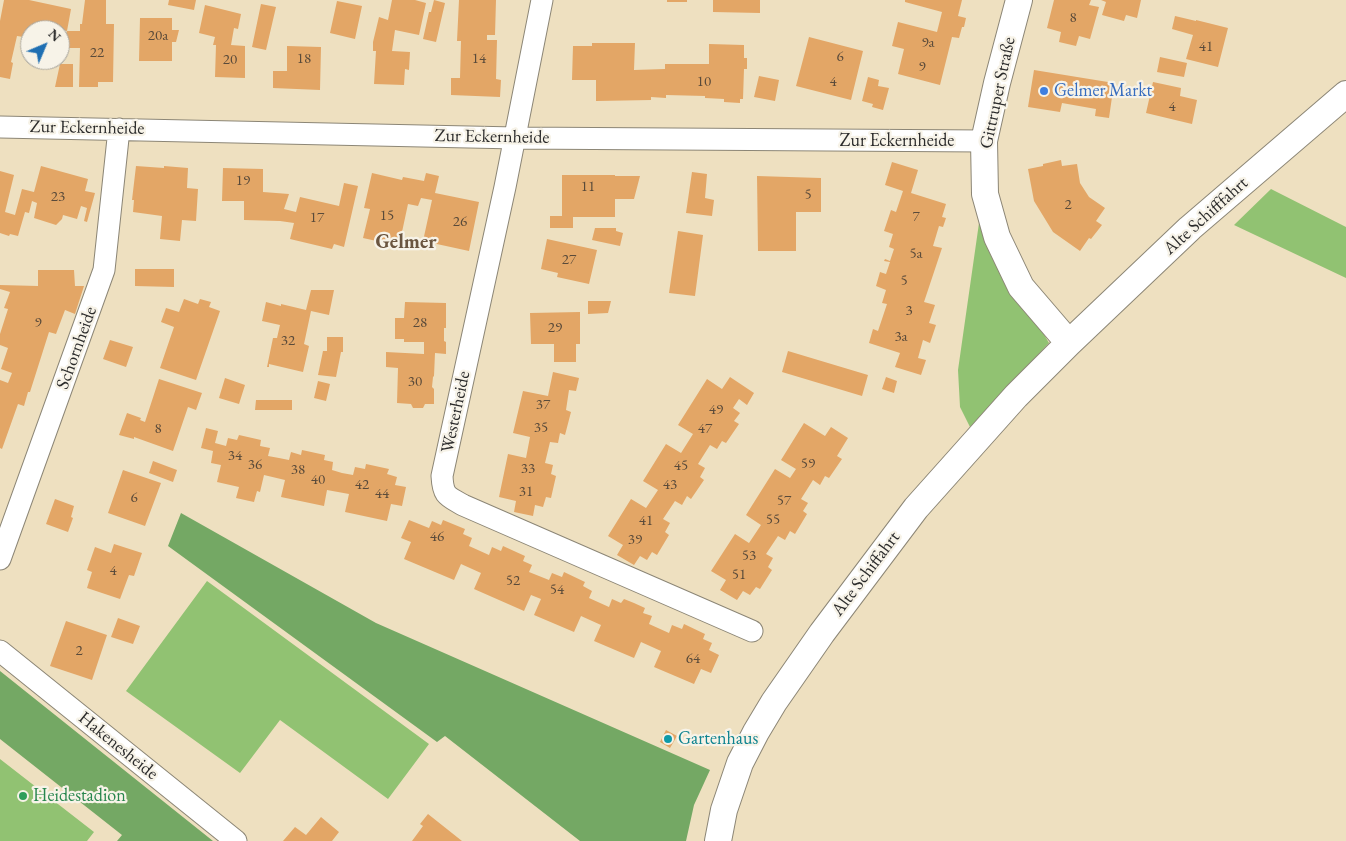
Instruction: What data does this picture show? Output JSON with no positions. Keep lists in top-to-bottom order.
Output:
{
  "streets": {
    "street": [
      "Gittruper Straße",
      "Zur Eckernheide",
      "Alte Schifffahrt",
      "Schornheide",
      "Westerheide",
      "Alte Schiffahrt",
      "Hakenesheide"
    ]
  },
  "crossings": [
    ["Gittruper Straße", "Zur Eckernheide"],
    ["Gittruper Straße", "Alte Schifffahrt"],
    ["Gittruper Straße", "Alte Schiffahrt"],
    ["Zur Eckernheide", "Schornheide"],
    ["Zur Eckernheide", "Westerheide"],
    ["Alte Schifffahrt", "Alte Schiffahrt"]
  ],
  "districts": ["Gelmer"],
  "places": ["Gelmer Markt", "Gartenhaus", "Heidestadion"],
  "house_numbers": [
    "8",
    "20a",
    "9a",
    "41",
    "22",
    "6",
    "18",
    "14",
    "20",
    "9",
    "10",
    "4",
    "4",
    "19",
    "11",
    "5",
    "23",
    "2",
    "15",
    "7",
    "17",
    "26",
    "5a",
    "27",
    "5",
    "3",
    "9",
    "28",
    "29",
    "3a",
    "32",
    "30",
    "37",
    "49",
    "35",
    "8",
    "47",
    "34",
    "59",
    "36",
    "45",
    "33",
    "38",
    "40",
    "42",
    "43",
    "31",
    "44",
    "6",
    "57",
    "55",
    "41",
    "46",
    "39",
    "53",
    "4",
    "51",
    "52",
    "54",
    "2",
    "64"
  ],
  "north": "top right"
}
